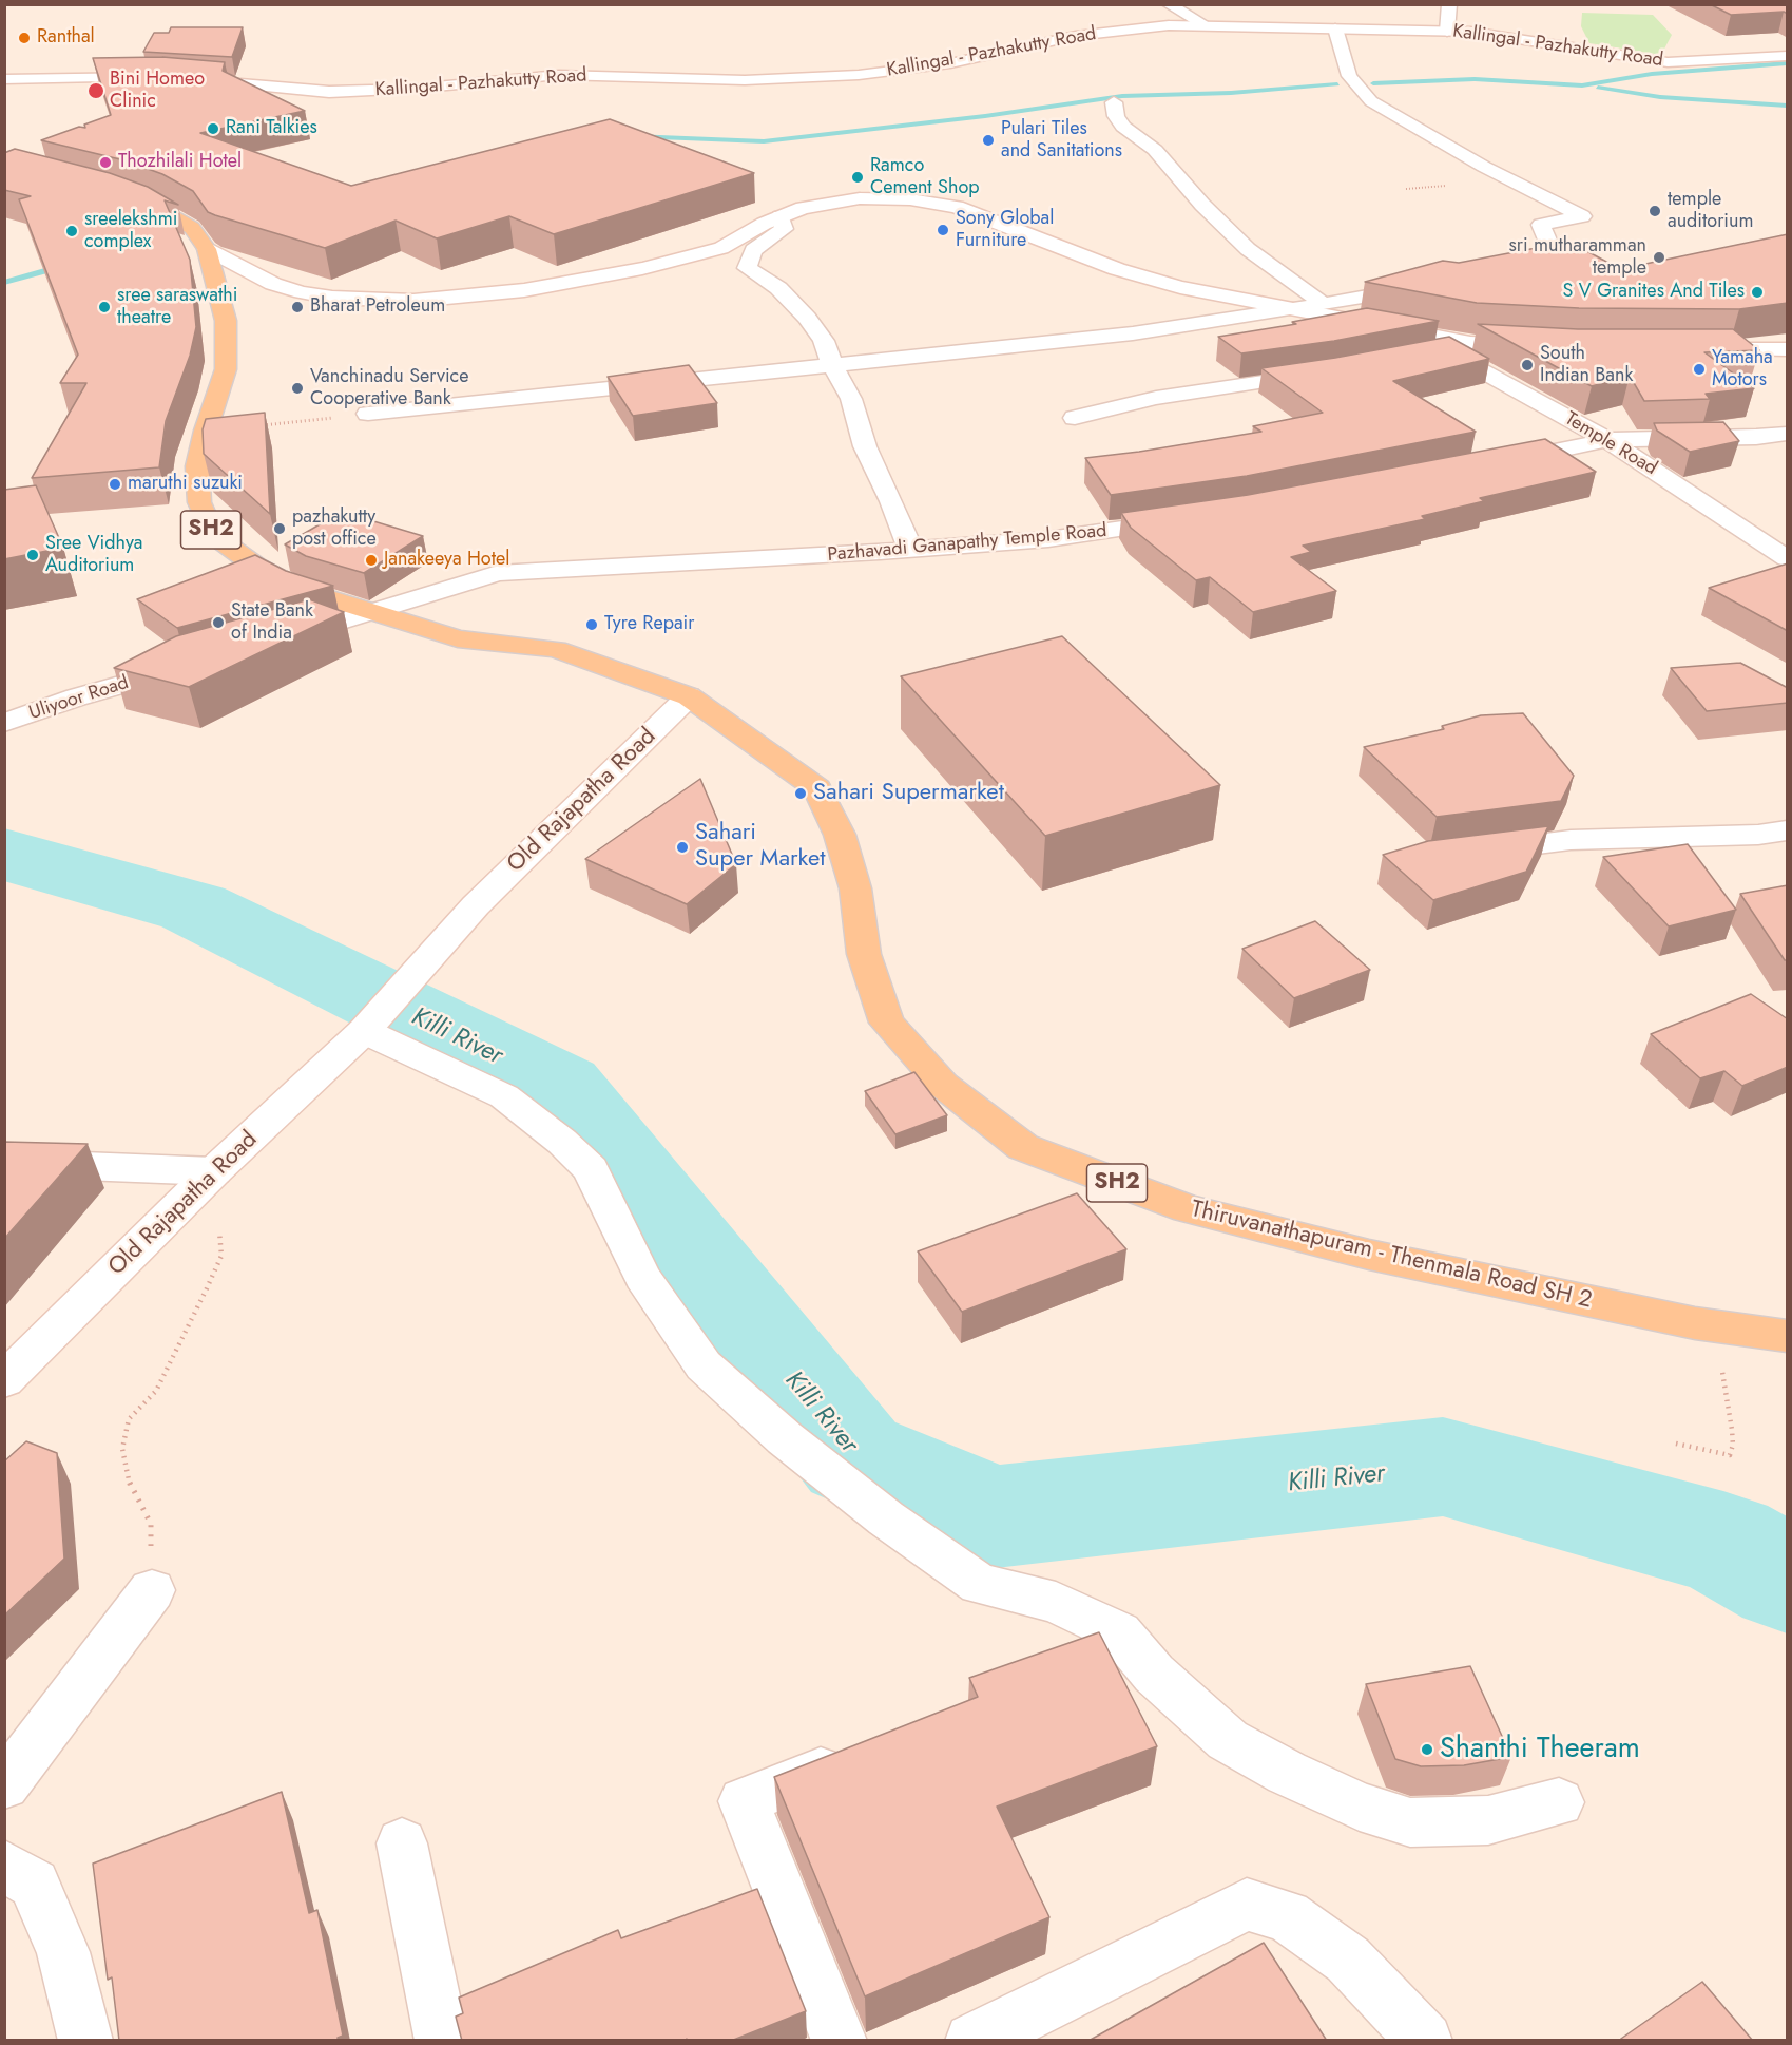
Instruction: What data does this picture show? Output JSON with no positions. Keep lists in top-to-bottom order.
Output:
{
  "streets": {
    "main road": ["SH2", "Thiruvanathapuram - Thenmala Road SH 2"],
    "street": [
      "Kallingal - Pazhakutty Road",
      "Temple Road",
      "Pazhavadi Ganapathy Temple Road",
      "Uliyoor Road",
      "Old Rajapatha Road"
    ]
  },
  "crossings": [
    ["SH2", "Pazhavadi Ganapathy Temple Road"],
    ["SH2", "Old Rajapatha Road"],
    ["SH2", "Thiruvanathapuram - Thenmala Road SH 2"],
    ["Old Rajapatha Road", "Thiruvanathapuram - Thenmala Road SH 2"]
  ],
  "water": ["Killi River"],
  "places": [
    "Ranthal",
    "Bini Homeo Clinic",
    "Rani Talkies",
    "Pulari Tiles and Sanitations",
    "Thozhilali Hotel",
    "Ramco Cement Shop",
    "temple auditorium",
    "Sony Global Furniture",
    "sreelekshmi complex",
    "sri mutharamman temple",
    "S V Granites And Tiles",
    "sree saraswathi theatre",
    "Bharat Petroleum",
    "South Indian Bank",
    "Yamaha Motors",
    "Vanchinadu Service Cooperative Bank",
    "maruthi suzuki",
    "pazhakutty post office",
    "Sree Vidhya Auditorium",
    "Janakeeya Hotel",
    "State Bank of India",
    "Tyre Repair",
    "Sahari Supermarket",
    "Sahari Super Market",
    "Shanthi Theeram"
  ]
}
